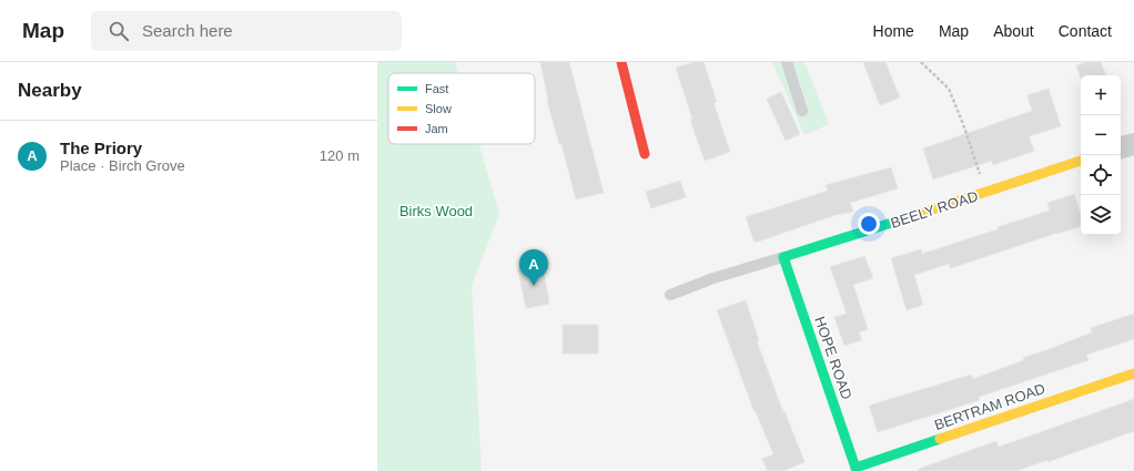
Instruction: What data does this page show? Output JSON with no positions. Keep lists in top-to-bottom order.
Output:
{
  "streets": {
    "street": ["BEELY ROAD", "HOPE ROAD", "BERTRAM ROAD"]
  },
  "crossings": [
    ["BEELY ROAD", "HOPE ROAD"],
    ["HOPE ROAD", "BERTRAM ROAD"]
  ],
  "parks": ["Birks Wood"],
  "legend": ["Fast", "Slow", "Jam"],
  "page": {
    "header": "Map",
    "search": "Search here",
    "nav": [
      "Home",
      "Map",
      "About",
      "Contact"
    ],
    "heading": "Nearby",
    "map_buttons": ["+", "−"],
    "list": [
      {
        "mark": "A",
        "name": "The Priory",
        "note": "Place · Birch Grove",
        "value": "120 m"
      }
    ],
    "pins": "A"
  }
}
